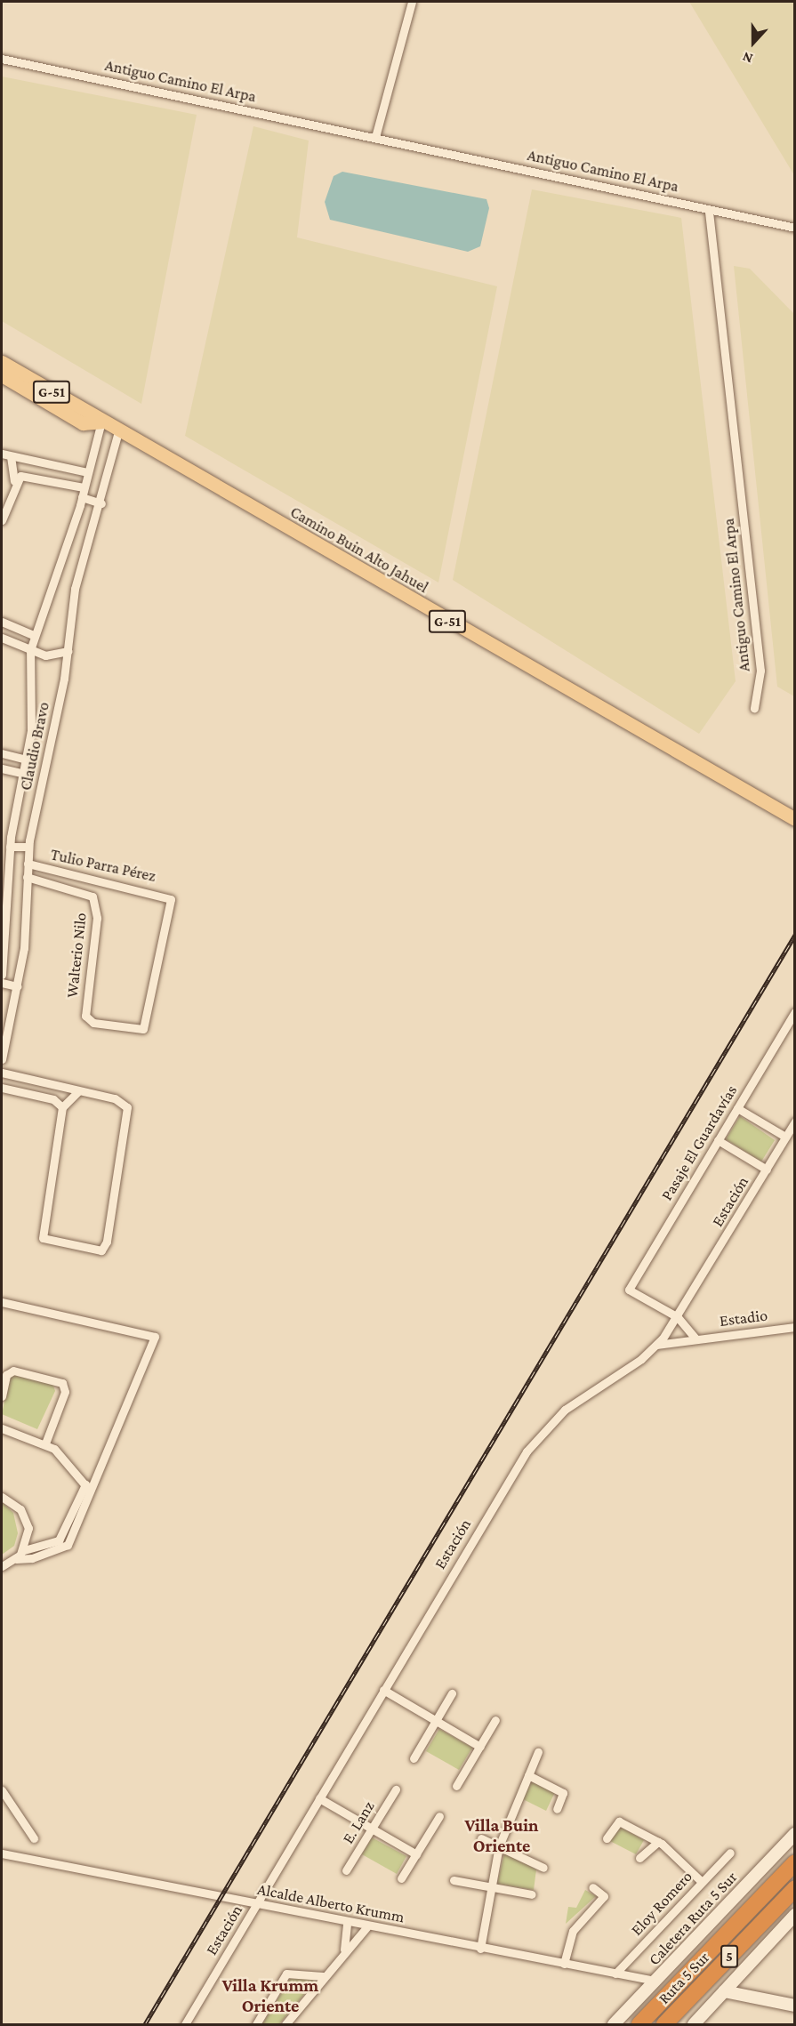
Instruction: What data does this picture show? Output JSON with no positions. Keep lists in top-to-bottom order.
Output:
{
  "streets": {
    "highway": ["5", "Ruta 5 Sur"],
    "main road": ["G-51", "Camino Buin Alto Jahuel", "Caletera Ruta 5 Sur"],
    "street": [
      "Antiguo Camino El Arpa",
      "Claudio Bravo",
      "Tulio Parra Pérez",
      "Walterio Nilo",
      "Pasaje El Guardavías",
      "Estación",
      "Estadio",
      "E. Lanz",
      "Alcalde Alberto Krumm",
      "Eloy Romero"
    ]
  },
  "crossings": [
    ["Camino Buin Alto Jahuel", "Claudio Bravo"],
    ["Claudio Bravo", "Tulio Parra Pérez"],
    ["Claudio Bravo", "Walterio Nilo"],
    ["Tulio Parra Pérez", "Walterio Nilo"],
    ["Pasaje El Guardavías", "Estación"],
    ["Estación", "Estadio"],
    ["Estación", "Alcalde Alberto Krumm"],
    ["Alcalde Alberto Krumm", "Eloy Romero"],
    ["Alcalde Alberto Krumm", "Caletera Ruta 5 Sur"]
  ],
  "districts": ["Villa Buin Oriente", "Villa Krumm Oriente"],
  "north": "bottom"
}
